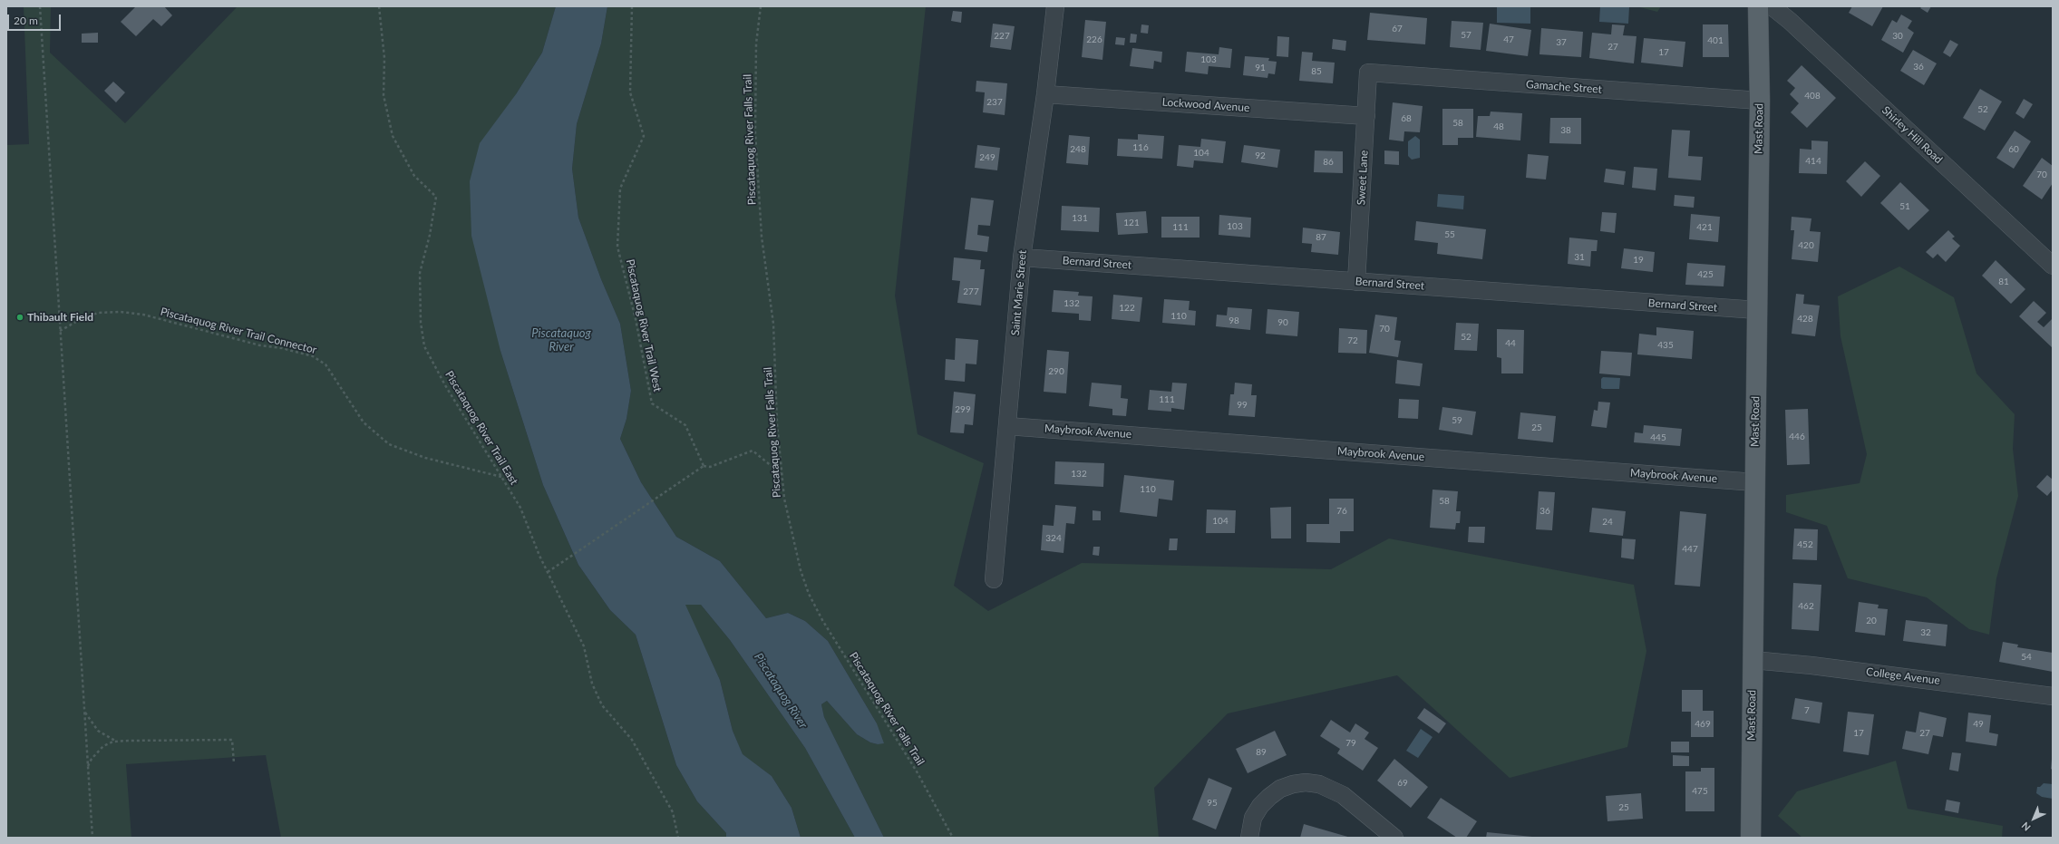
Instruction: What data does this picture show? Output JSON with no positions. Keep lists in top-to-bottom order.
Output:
{
  "streets": {
    "main road": ["Mast Road"],
    "street": [
      "Gamache Street",
      "Lockwood Avenue",
      "Shirley Hill Road",
      "Sweet Lane",
      "Bernard Street",
      "Saint Marie Street",
      "Maybrook Avenue",
      "College Avenue"
    ],
    "path": [
      "Piscataquog River Falls Trail",
      "Piscataquog River Trail West",
      "Piscataquog River Trail Connector",
      "Piscataquog River Trail East"
    ]
  },
  "crossings": [
    ["Gamache Street", "Mast Road"],
    ["Gamache Street", "Sweet Lane"],
    ["Lockwood Avenue", "Sweet Lane"],
    ["Lockwood Avenue", "Saint Marie Street"],
    ["Mast Road", "Bernard Street"],
    ["Mast Road", "Maybrook Avenue"],
    ["Mast Road", "College Avenue"],
    ["Sweet Lane", "Bernard Street"],
    ["Bernard Street", "Saint Marie Street"],
    ["Saint Marie Street", "Maybrook Avenue"],
    ["Piscataquog River Trail Connector", "Piscataquog River Trail East"]
  ],
  "water": ["Piscataquog River"],
  "places": ["Thibault Field"],
  "house_numbers": [
    "67",
    "57",
    "227",
    "30",
    "226",
    "47",
    "401",
    "37",
    "27",
    "17",
    "103",
    "36",
    "91",
    "85",
    "408",
    "237",
    "52",
    "68",
    "58",
    "48",
    "38",
    "116",
    "248",
    "60",
    "104",
    "92",
    "249",
    "414",
    "86",
    "70",
    "51",
    "131",
    "121",
    "103",
    "111",
    "421",
    "55",
    "87",
    "420",
    "31",
    "19",
    "425",
    "81",
    "277",
    "132",
    "122",
    "110",
    "428",
    "98",
    "90",
    "70",
    "52",
    "72",
    "44",
    "435",
    "290",
    "111",
    "99",
    "299",
    "59",
    "25",
    "446",
    "445",
    "132",
    "110",
    "58",
    "76",
    "36",
    "104",
    "24",
    "324",
    "452",
    "447",
    "462",
    "20",
    "32",
    "54",
    "7",
    "469",
    "49",
    "17",
    "27",
    "79",
    "89",
    "69",
    "475",
    "95",
    "25"
  ],
  "scale_bar": "20 m",
  "north": "bottom left"
}
